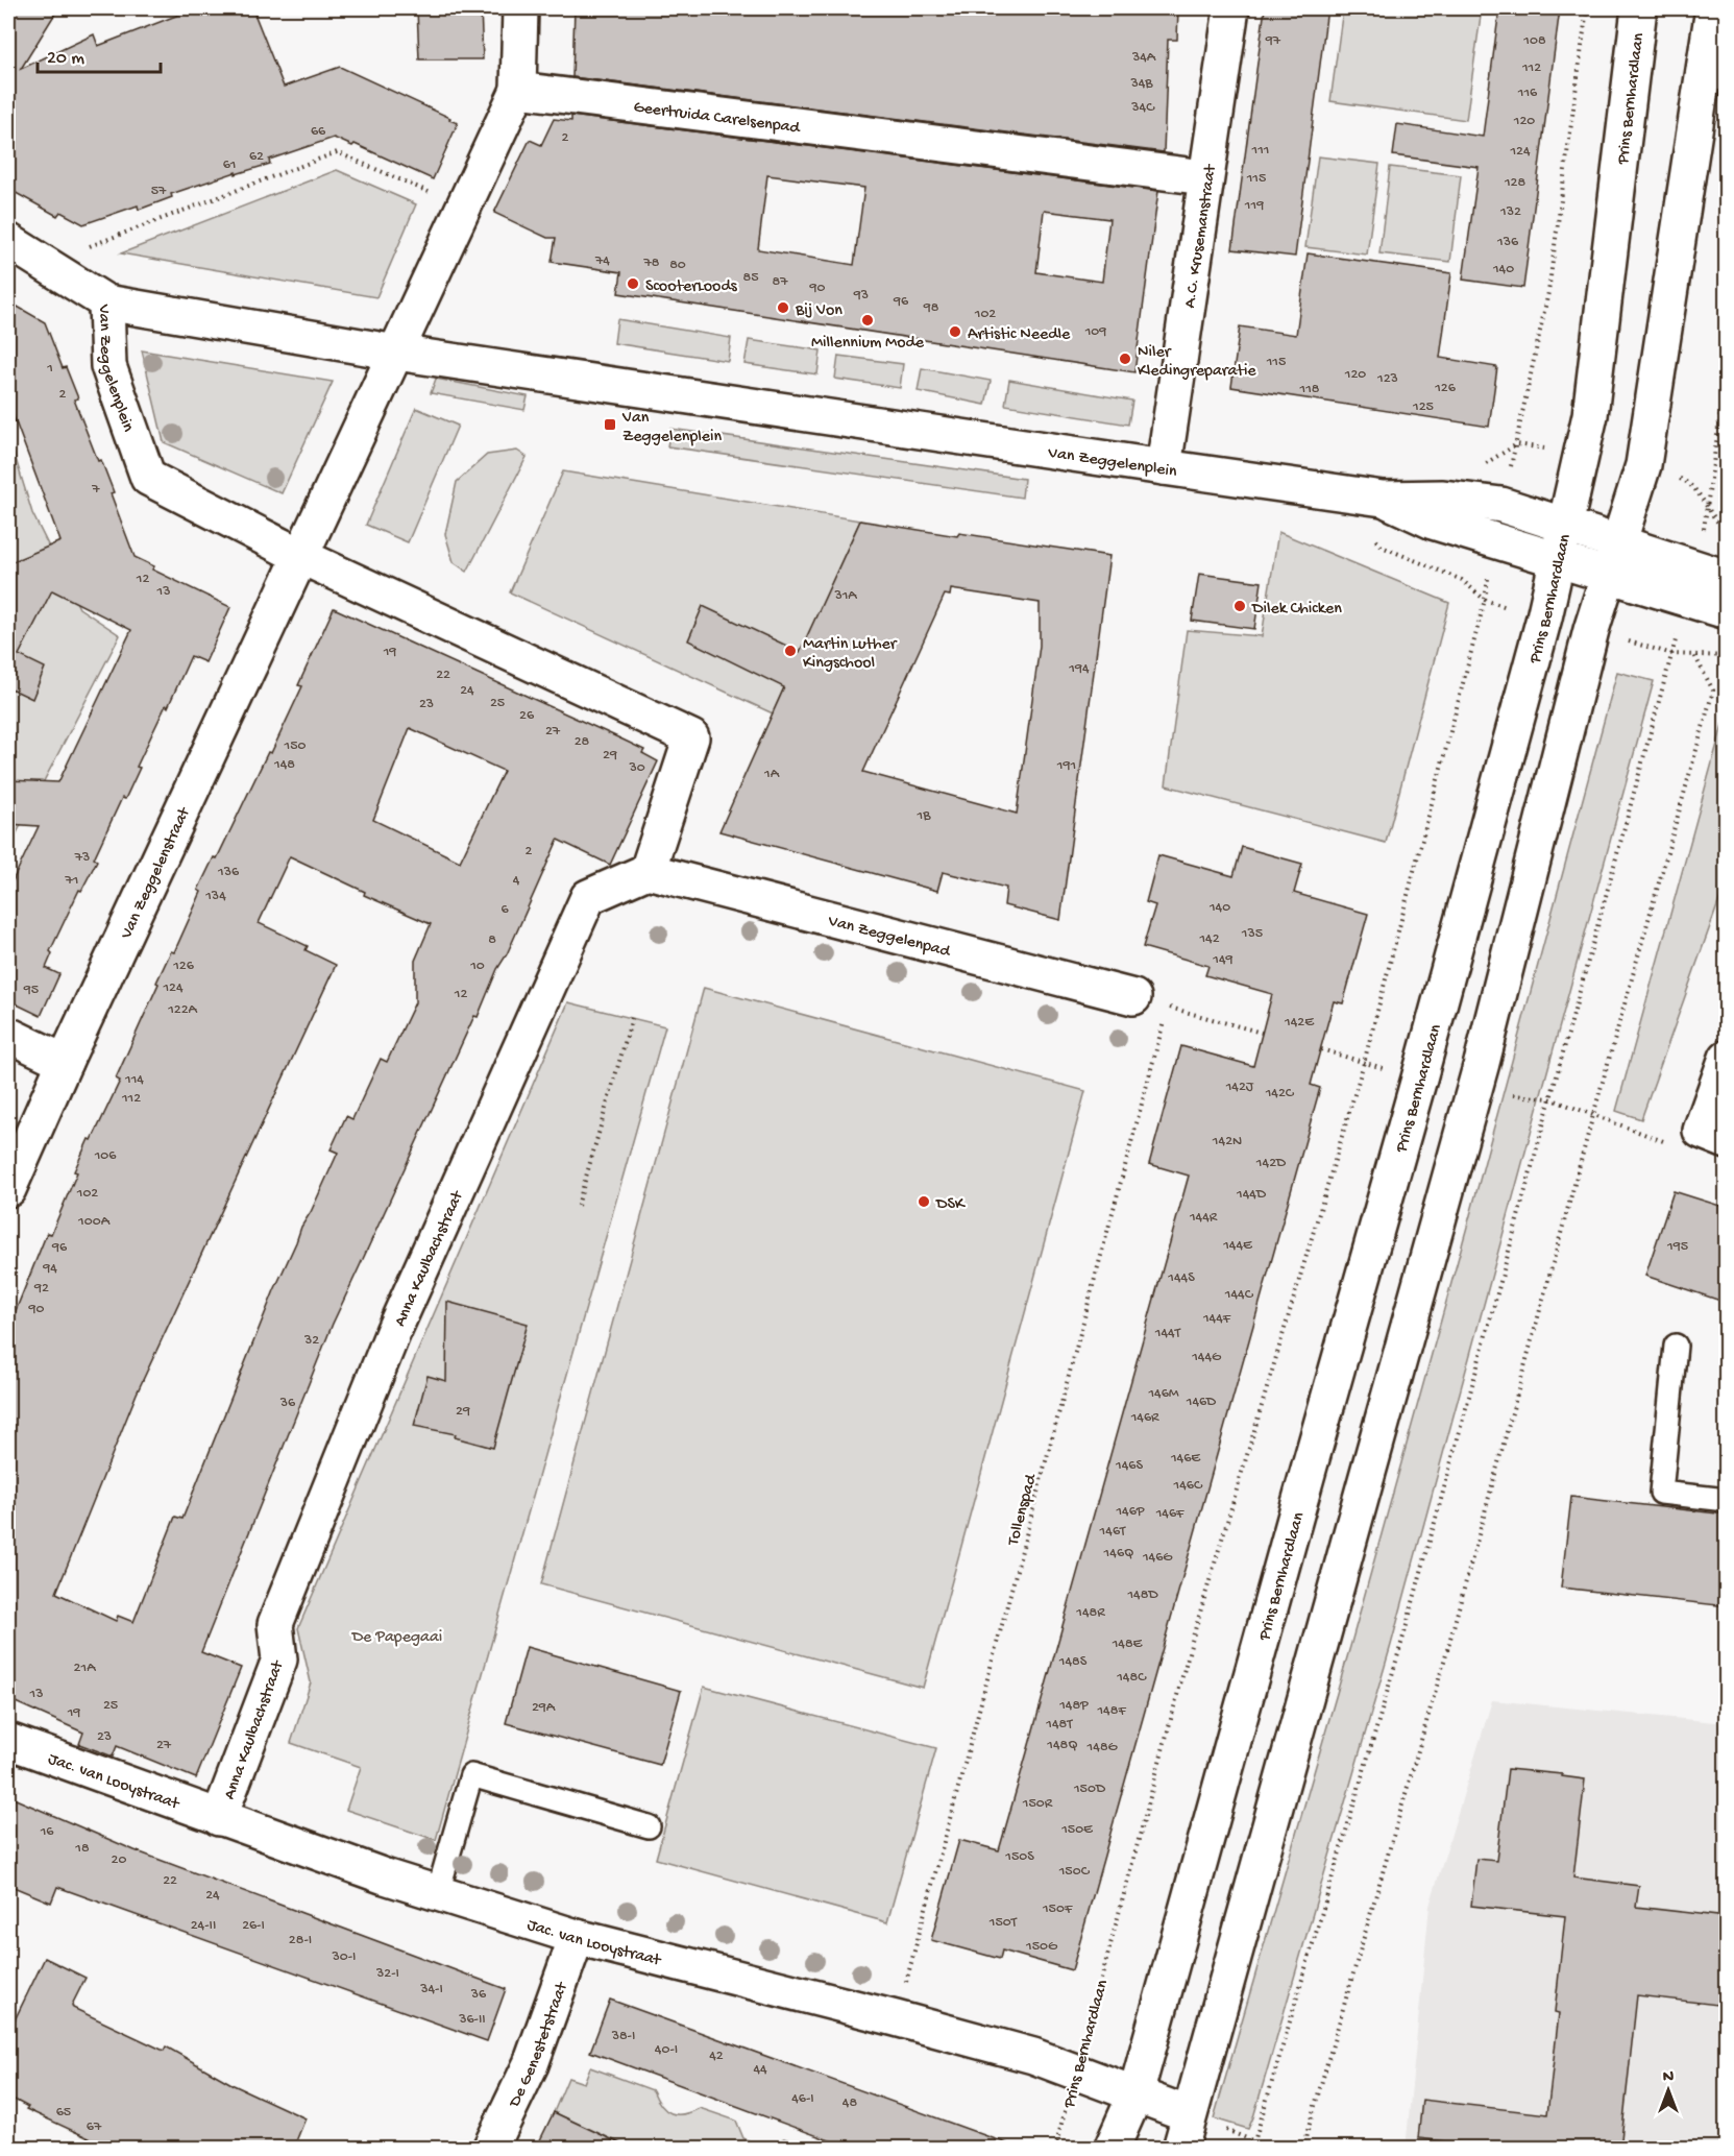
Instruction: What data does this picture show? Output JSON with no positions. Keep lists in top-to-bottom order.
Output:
{
  "streets": {
    "street": [
      "Prins Bernhardlaan",
      "Geertruida Carelsenpad",
      "A.C. Krusemanstraat",
      "Van Zeggelenplein",
      "Van Zeggelenstraat",
      "Van Zeggelenpad",
      "Anna Kaulbachstraat",
      "Jac. van Looystraat",
      "De Genestetstraat"
    ],
    "path": ["Tollenspad"]
  },
  "crossings": [
    ["Prins Bernhardlaan", "Van Zeggelenplein"],
    ["Prins Bernhardlaan", "Jac. van Looystraat"],
    ["Geertruida Carelsenpad", "A.C. Krusemanstraat"],
    ["A.C. Krusemanstraat", "Van Zeggelenplein"],
    ["Van Zeggelenplein", "Van Zeggelenstraat"],
    ["Van Zeggelenplein", "Van Zeggelenpad"],
    ["Van Zeggelenplein", "Anna Kaulbachstraat"],
    ["Van Zeggelenpad", "Anna Kaulbachstraat"],
    ["Anna Kaulbachstraat", "Jac. van Looystraat"],
    ["Tollenspad", "Jac. van Looystraat"],
    ["Jac. van Looystraat", "De Genestetstraat"]
  ],
  "parks": ["De Papegaai"],
  "places": {
    "other": [
      "ScooterLoods",
      "Bij Von",
      "Millennium Mode",
      "Artistic Needle",
      "Niler Kledingreparatie",
      "Dilek Chicken",
      "Martin Luther Kingschool",
      "DSK"
    ],
    "transit": ["Van Zeggelenplein"]
  },
  "house_numbers": [
    "97",
    "108",
    "34A",
    "112",
    "34B",
    "116",
    "34C",
    "120",
    "66",
    "2",
    "111",
    "124",
    "62",
    "61",
    "115",
    "128",
    "57",
    "119",
    "132",
    "136",
    "74",
    "78",
    "80",
    "140",
    "85",
    "87",
    "90",
    "93",
    "96",
    "98",
    "102",
    "109",
    "115",
    "1",
    "120",
    "123",
    "126",
    "118",
    "2",
    "125",
    "7",
    "12",
    "13",
    "31A",
    "19",
    "194",
    "22",
    "24",
    "25",
    "23",
    "26",
    "27",
    "28",
    "150",
    "29",
    "148",
    "191",
    "30",
    "1A",
    "1B",
    "2",
    "73",
    "136",
    "71",
    "4",
    "134",
    "140",
    "6",
    "135",
    "142",
    "8",
    "149",
    "126",
    "10",
    "124",
    "95",
    "12",
    "122A",
    "142E",
    "114",
    "142J",
    "142C",
    "112",
    "142N",
    "106",
    "142D",
    "102",
    "144D",
    "144R",
    "100A",
    "144E",
    "195",
    "96",
    "94",
    "144S",
    "92",
    "144C",
    "90",
    "144F",
    "144T",
    "32",
    "144G",
    "146M",
    "146D",
    "36",
    "29",
    "146R",
    "146E",
    "146S",
    "146C",
    "146P",
    "146F",
    "146T",
    "146Q",
    "146G",
    "148D",
    "148R",
    "148E",
    "148S",
    "21A",
    "148C",
    "13",
    "25",
    "148P",
    "29A",
    "148F",
    "19",
    "148T",
    "23",
    "27",
    "148Q",
    "148G",
    "150D",
    "150R",
    "150E",
    "16",
    "18",
    "150S",
    "20",
    "150C",
    "22",
    "24",
    "150F",
    "150T",
    "24-II",
    "26-I",
    "28-I",
    "150G",
    "30-I",
    "32-I",
    "34-I",
    "36",
    "36-II",
    "38-I",
    "40-I",
    "42",
    "44",
    "46-I",
    "48",
    "65",
    "67"
  ],
  "scale_bar": "20 m",
  "north": "top"
}
